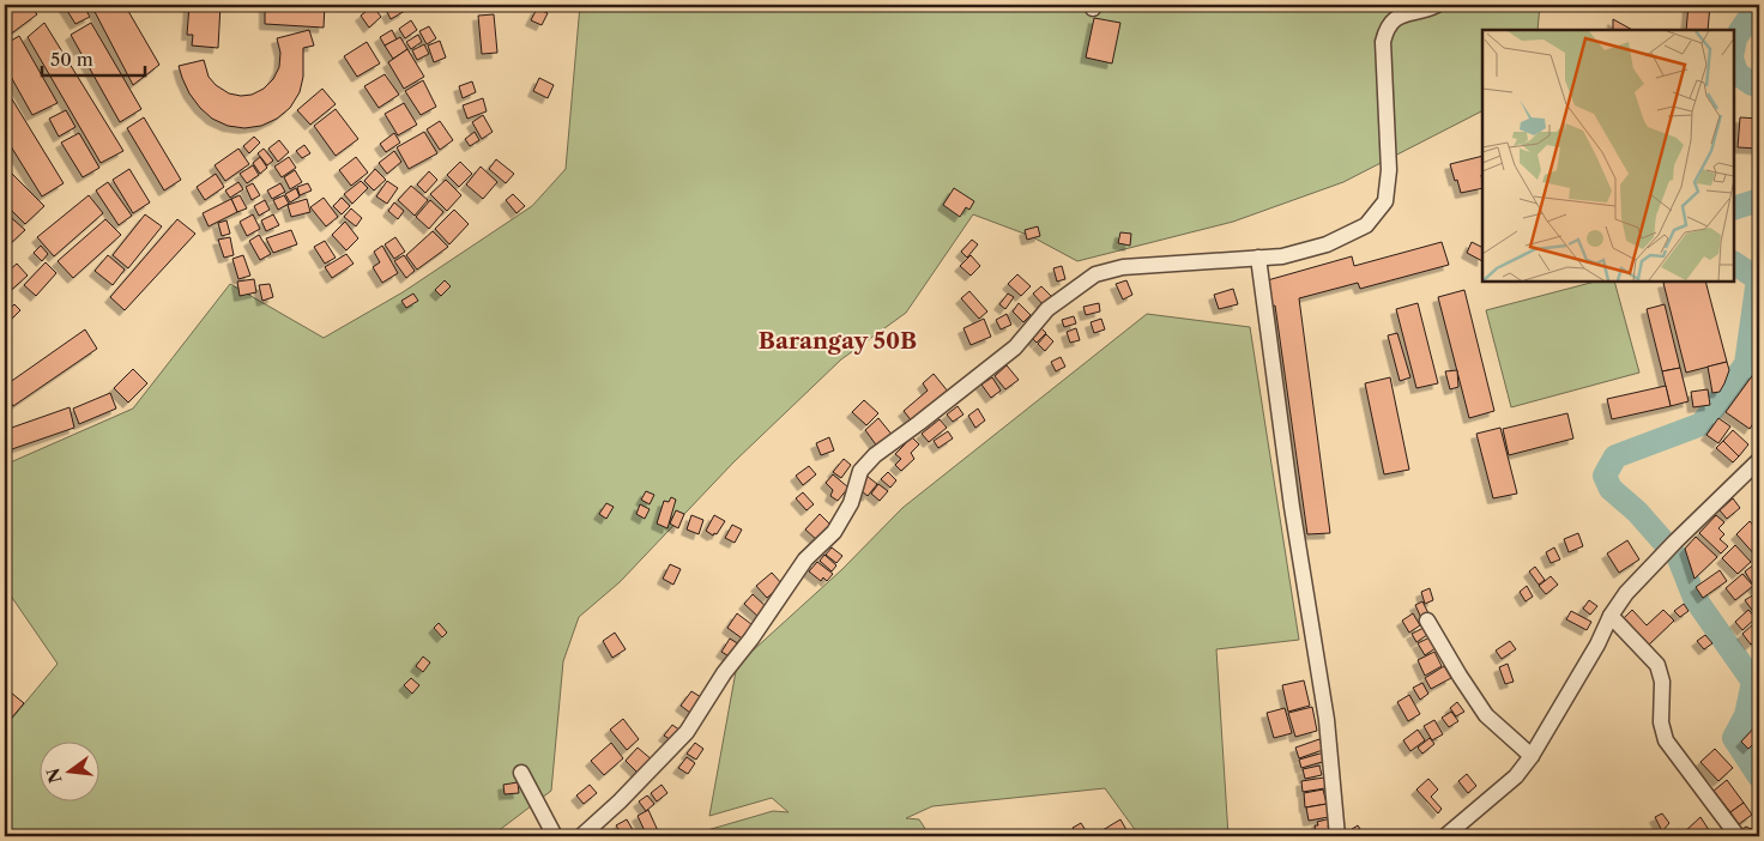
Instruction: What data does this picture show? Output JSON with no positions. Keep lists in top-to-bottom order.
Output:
{
  "districts": ["Barangay 50B"],
  "scale_bar": "50 m",
  "north": "left"
}
